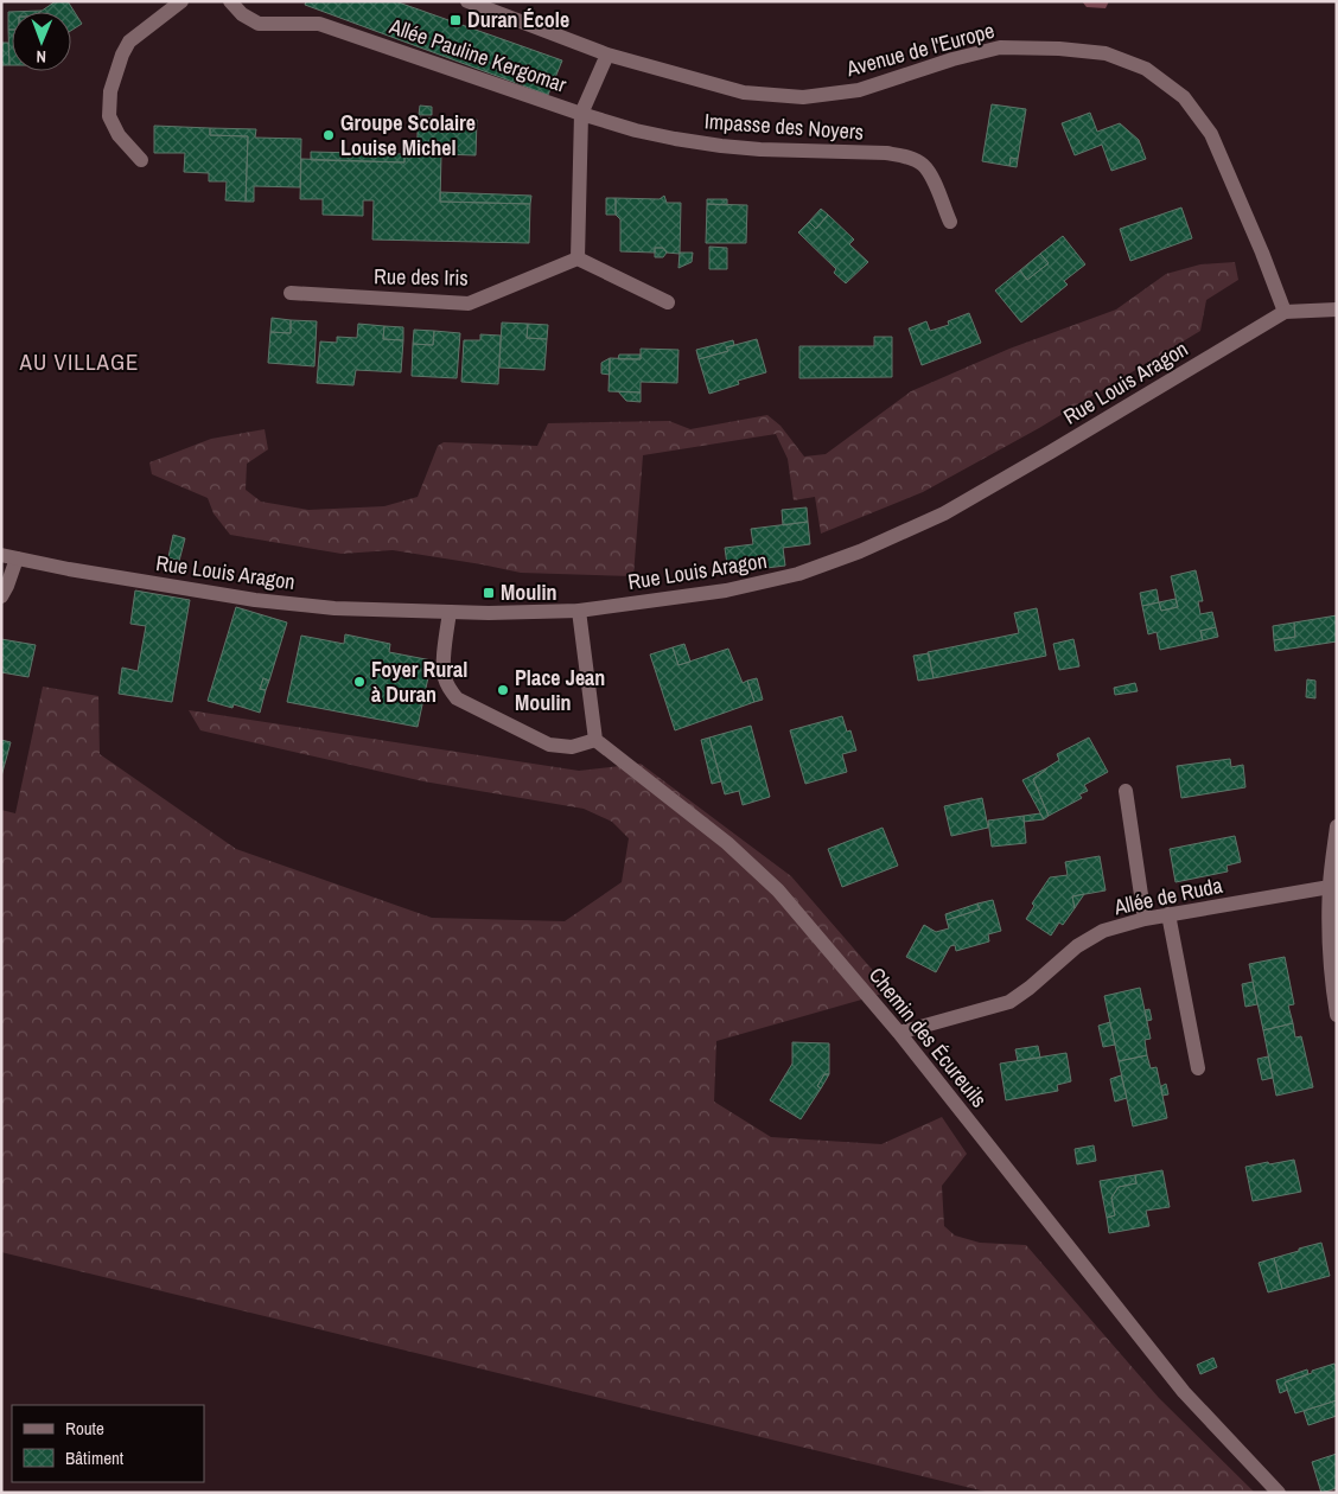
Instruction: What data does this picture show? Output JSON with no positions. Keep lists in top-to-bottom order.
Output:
{
  "streets": {
    "street": [
      "Avenue de l'Europe",
      "Allée Pauline Kergomar",
      "Impasse des Noyers",
      "Rue des Iris",
      "Rue Louis Aragon",
      "Allée de Ruda",
      "Chemin des Écureuils"
    ]
  },
  "crossings": [
    ["Avenue de l'Europe", "Rue Louis Aragon"],
    ["Allée Pauline Kergomar", "Impasse des Noyers"],
    ["Allée de Ruda", "Chemin des Écureuils"]
  ],
  "districts": ["AU VILLAGE"],
  "places": {
    "transit": ["Duran École", "Moulin"],
    "other": ["Groupe Scolaire Louise Michel", "Foyer Rural à Duran", "Place Jean Moulin"]
  },
  "legend": ["Route", "Bâtiment"],
  "north": "bottom"
}
